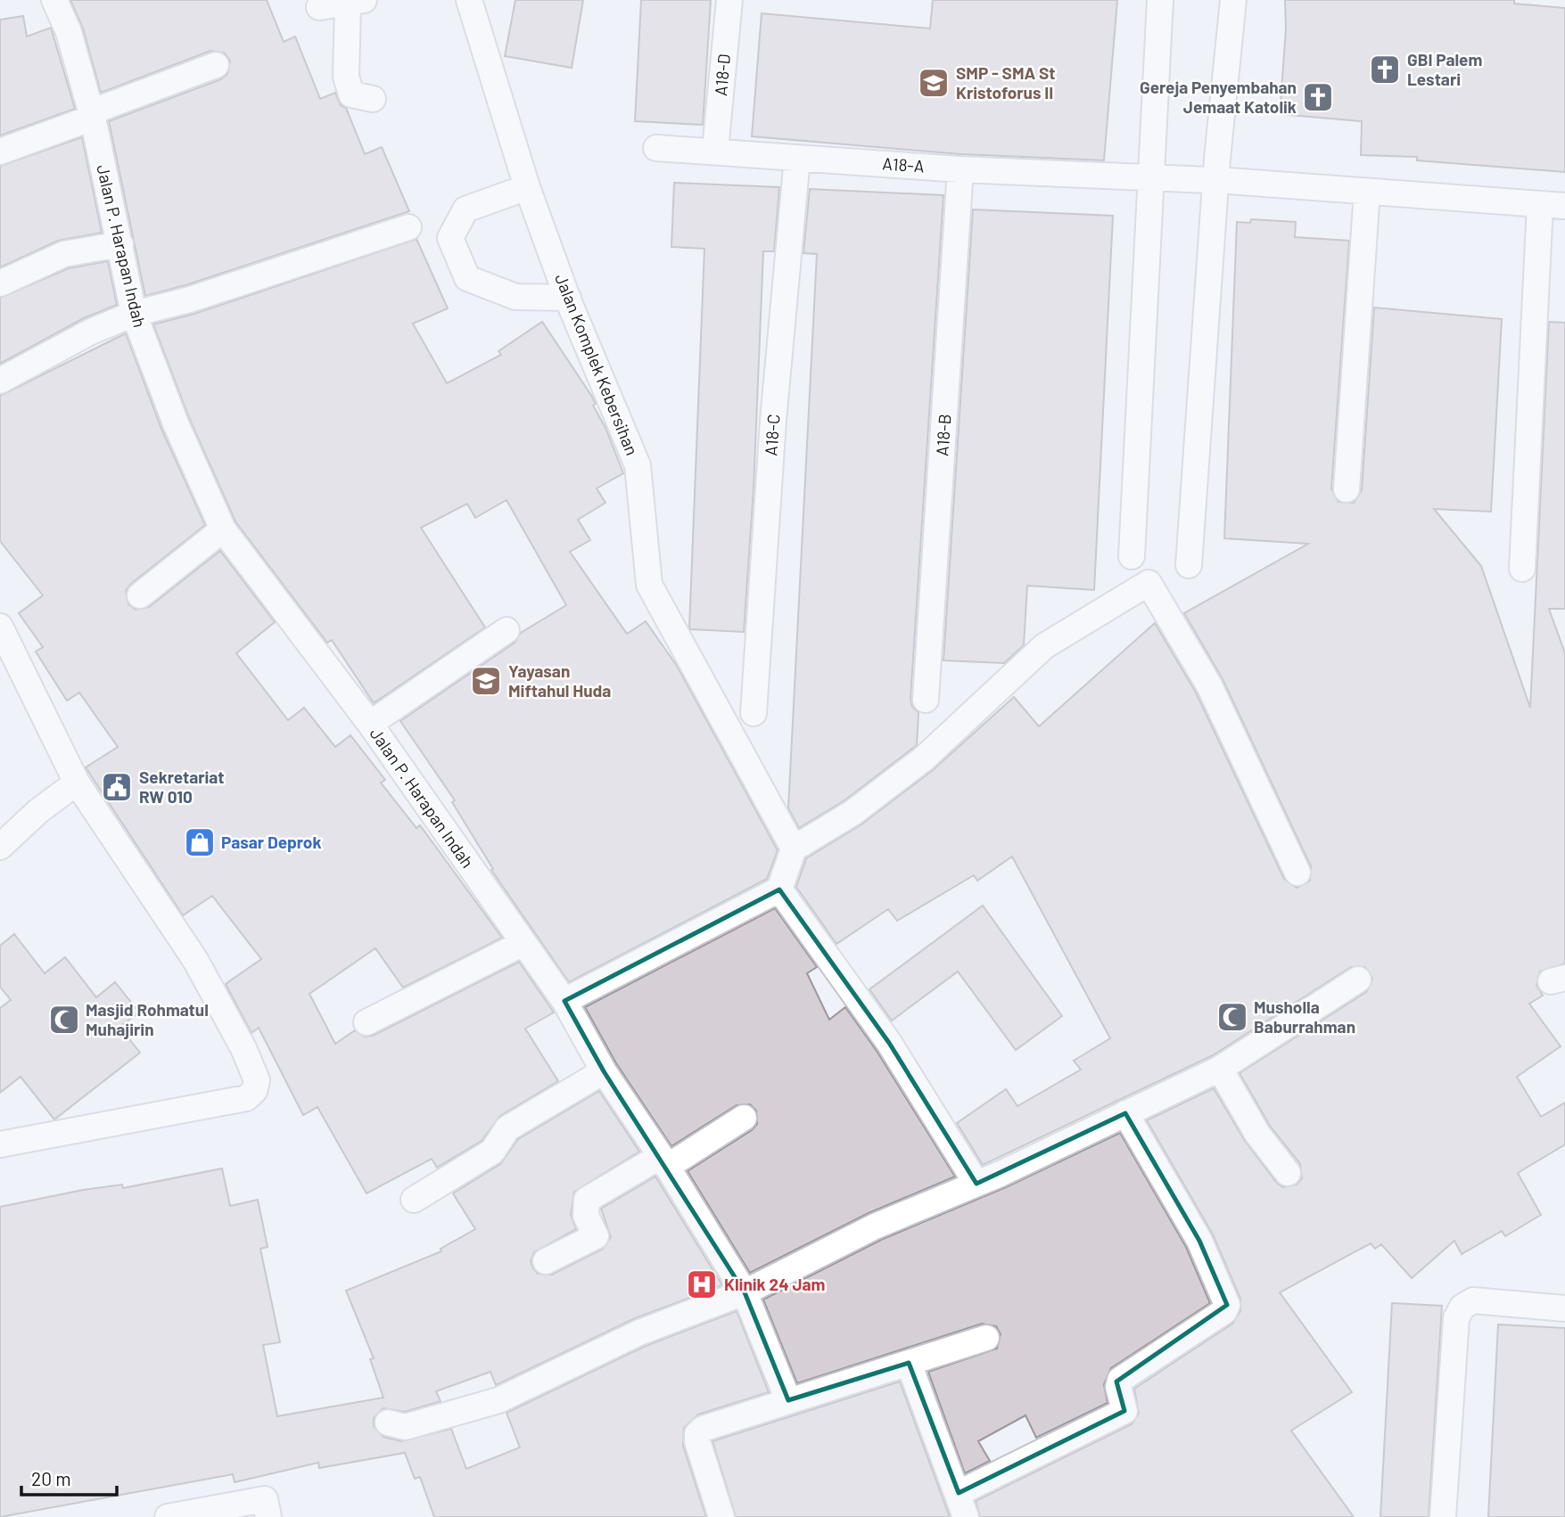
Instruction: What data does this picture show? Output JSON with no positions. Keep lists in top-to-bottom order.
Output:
{
  "streets": {
    "street": [
      "A18-D",
      "A18-A",
      "Jalan P. Harapan Indah",
      "Jalan Komplek Kebersihan",
      "A18-C",
      "A18-B"
    ]
  },
  "crossings": [
    ["A18-D", "A18-A"],
    ["A18-A", "A18-C"],
    ["A18-A", "A18-B"]
  ],
  "places": {
    "church": ["GBI Palem Lestari", "Gereja Penyembahan Jemaat Katolik"],
    "school or university": ["SMP - SMA St Kristoforus II", "Yayasan Miftahul Huda"],
    "public building": ["Sekretariat RW 010"],
    "shop": ["Pasar Deprok"],
    "mosque": ["Musholla Baburrahman", "Masjid Rohmatul Muhajirin"],
    "hospital": ["Klinik 24 Jam"]
  },
  "scale_bar": "20 m"
}
